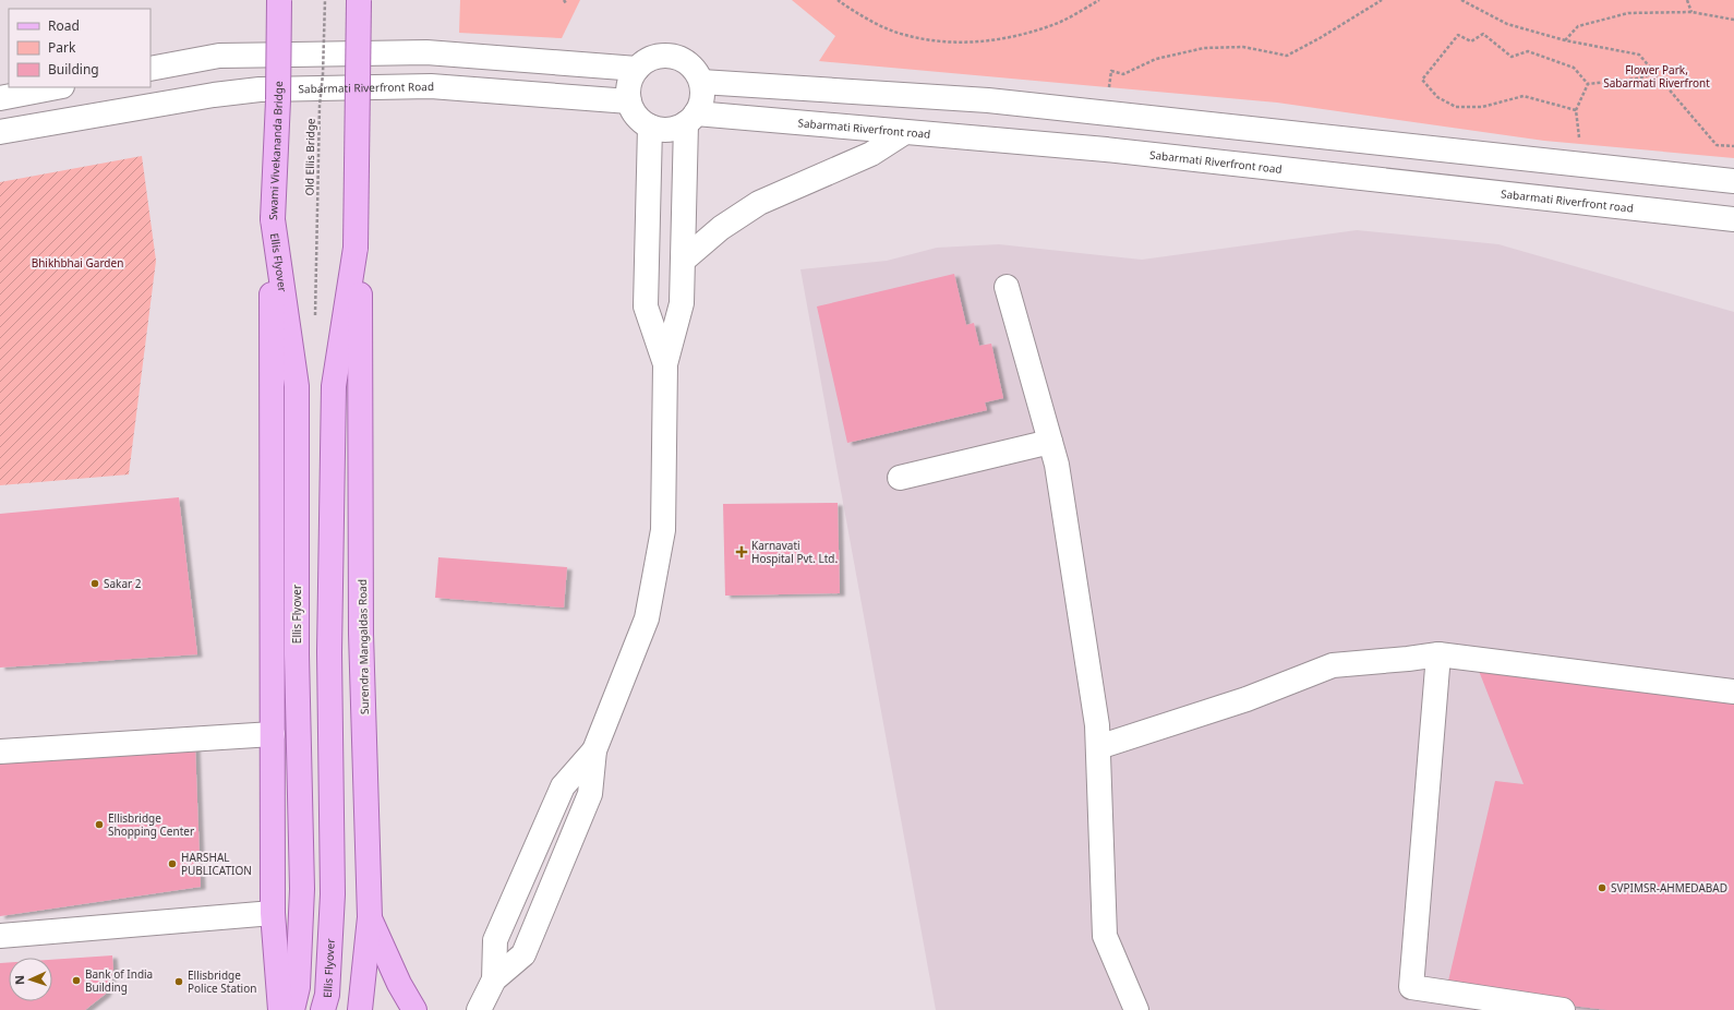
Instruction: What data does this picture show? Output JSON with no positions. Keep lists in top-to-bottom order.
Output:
{
  "streets": {
    "main road": ["Swami Vivekananda Bridge", "Ellis Flyover", "Surendra Mangaldas Road"],
    "street": ["Sabarmati Riverfront Road", "Sabarmati Riverfront road"],
    "path": ["Old Ellis Bridge"]
  },
  "crossings": [
    ["Sabarmati Riverfront Road", "Sabarmati Riverfront road"],
    ["Swami Vivekananda Bridge", "Ellis Flyover"],
    ["Ellis Flyover", "Surendra Mangaldas Road"]
  ],
  "parks": ["Flower Park, Sabarmati Riverfront", "Bhikhbhai Garden"],
  "places": {
    "health": ["Karnavati Hospital Pvt. Ltd."],
    "other": [
      "Sakar 2",
      "Ellisbridge Shopping Center",
      "HARSHAL PUBLICATION",
      "SVPIMSR-AHMEDABAD",
      "Bank of India Building",
      "Ellisbridge Police Station"
    ]
  },
  "legend": ["Road", "Park", "Building"],
  "north": "left"
}
